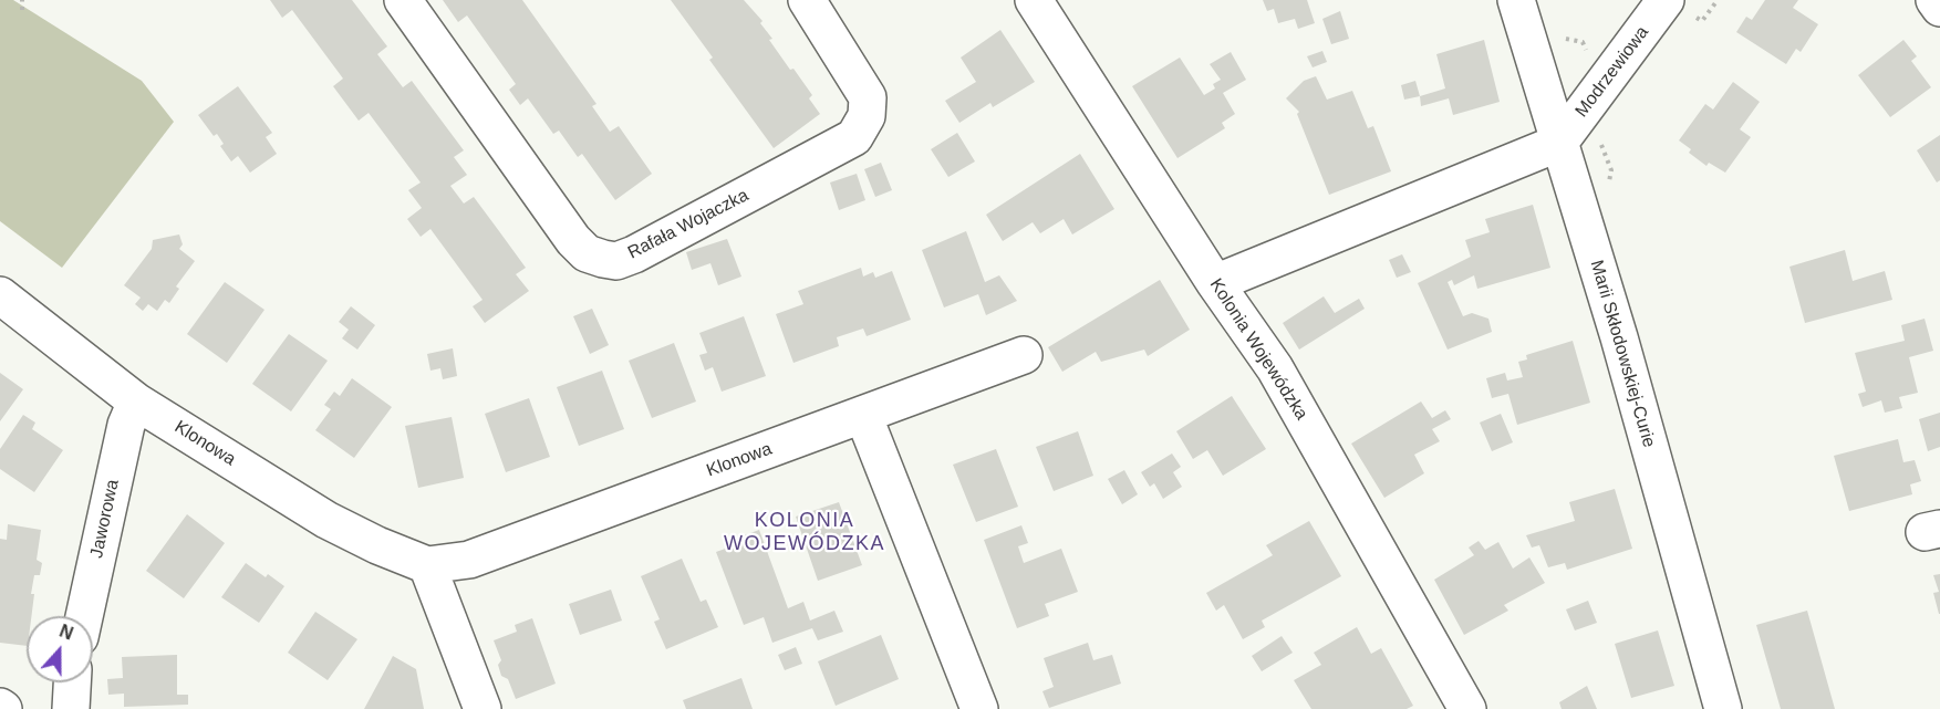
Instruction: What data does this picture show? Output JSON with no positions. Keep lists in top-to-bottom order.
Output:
{
  "streets": {
    "street": [
      "Modrzewiowa",
      "Rafała Wojaczka",
      "Kolonia Wojewódzka",
      "Marii Skłodowskiej-Curie",
      "Klonowa",
      "Jaworowa"
    ]
  },
  "crossings": [
    ["Modrzewiowa", "Marii Skłodowskiej-Curie"],
    ["Klonowa", "Jaworowa"]
  ],
  "districts": ["KOLONIA WOJEWÓDZKA"],
  "north": "top"
}
